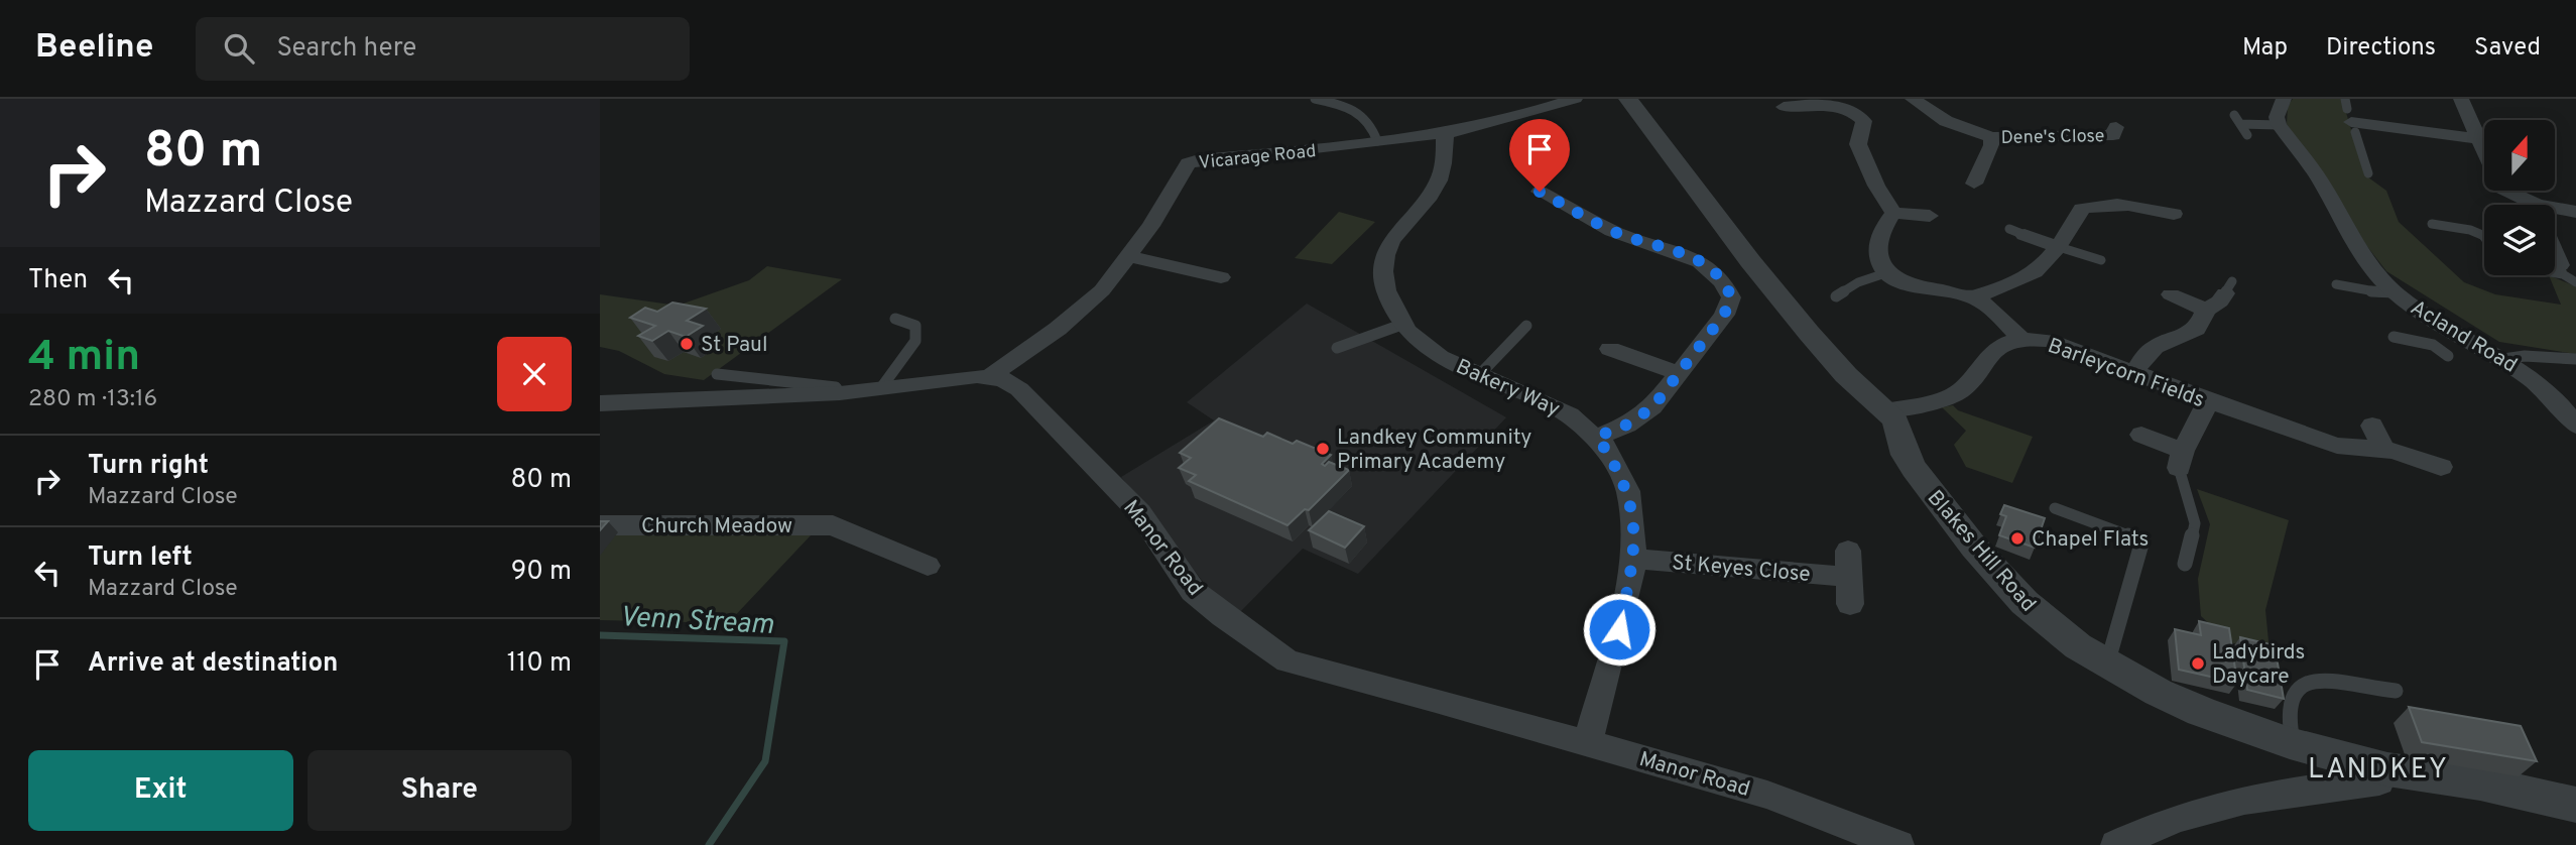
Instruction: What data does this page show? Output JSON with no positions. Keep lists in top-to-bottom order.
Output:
{
  "streets": {
    "street": [
      "Dene's Close",
      "Vicarage Road",
      "Acland Road",
      "Barleycorn Fields",
      "Bakery Way",
      "Church Meadow",
      "Manor Road",
      "Blakes Hill Road",
      "St Keyes Close"
    ]
  },
  "crossings": [
    ["Vicarage Road", "Bakery Way"],
    ["Vicarage Road", "Manor Road"],
    ["Barleycorn Fields", "Blakes Hill Road"],
    ["Bakery Way", "Manor Road"],
    ["Bakery Way", "St Keyes Close"]
  ],
  "districts": ["LANDKEY"],
  "water": ["Venn Stream"],
  "places": [
    "St Paul",
    "Landkey Community Primary Academy",
    "Chapel Flats",
    "Ladybirds Daycare"
  ],
  "north": "top",
  "page": {
    "header": "Beeline",
    "search": "Search here",
    "nav": ["Map", "Directions", "Saved"],
    "turn": ["80 m", "Mazzard Close"],
    "then": "Then",
    "heading": ["4 min", "280 m · 13:16"],
    "list": [
      {
        "name": "Turn right",
        "note": "Mazzard Close",
        "value": "80 m"
      },
      {
        "name": "Turn left",
        "note": "Mazzard Close",
        "value": "90 m"
      },
      {
        "name": "Arrive at destination",
        "value": "110 m"
      }
    ],
    "buttons": ["Exit", "Share"]
  }
}
